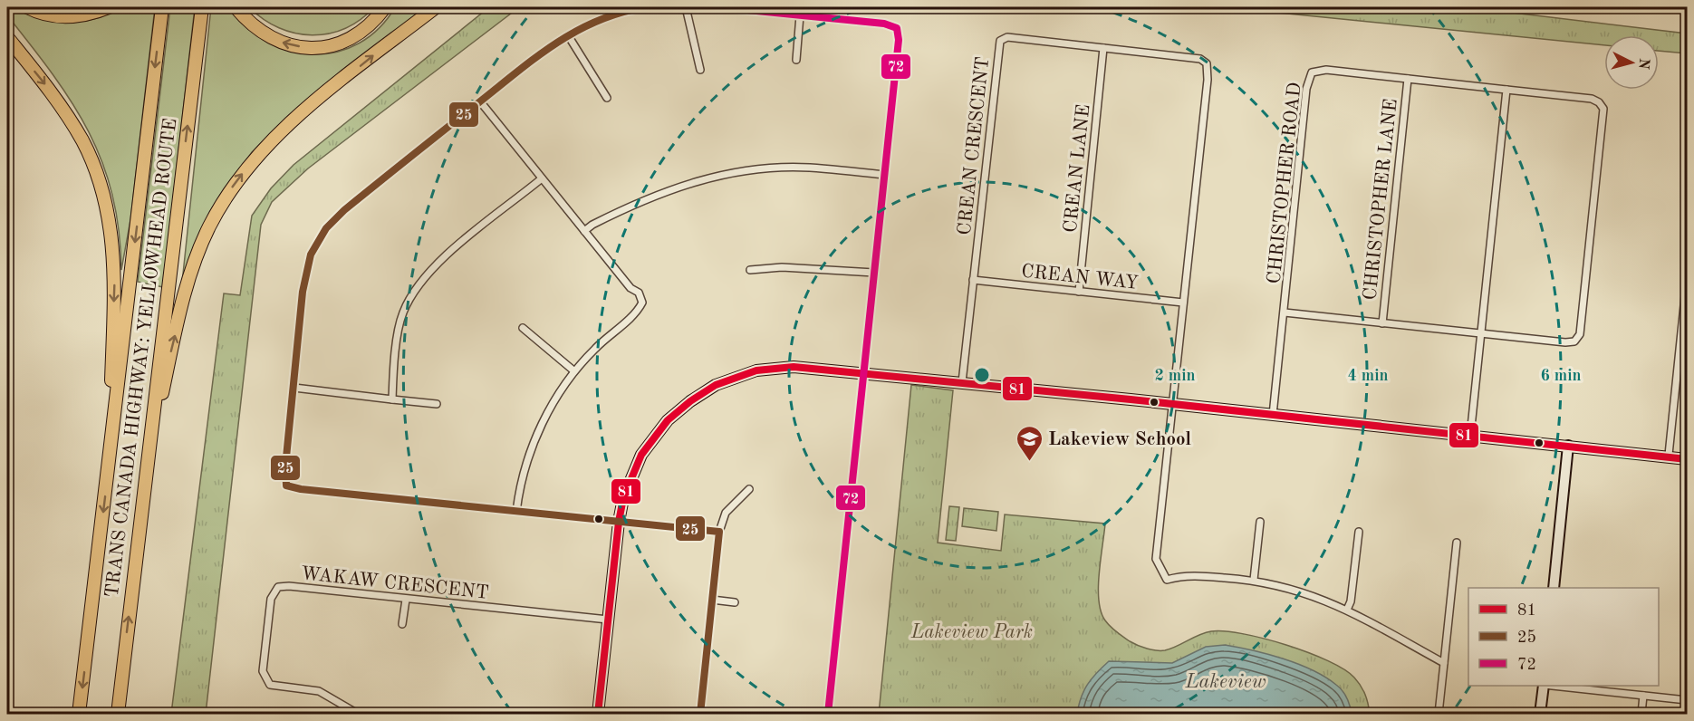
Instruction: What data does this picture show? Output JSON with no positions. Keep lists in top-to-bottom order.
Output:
{
  "streets": {
    "highway": ["TRANS CANADA HIGHWAY: YELLOWHEAD ROUTE"],
    "street": [
      "CREAN CRESCENT",
      "CREAN LANE",
      "CHRISTOPHER ROAD",
      "CHRISTOPHER LANE",
      "CREAN WAY",
      "WAKAW CRESCENT"
    ]
  },
  "crossings": [
    ["CREAN CRESCENT", "CREAN LANE"],
    ["CREAN CRESCENT", "CREAN WAY"],
    ["CREAN LANE", "CREAN WAY"],
    ["CHRISTOPHER ROAD", "CHRISTOPHER LANE"]
  ],
  "water": ["Lakeview"],
  "parks": ["Lakeview Park"],
  "places": {
    "school or university": ["Lakeview School"]
  },
  "lines": ["transit line 25", "transit line 72", "transit line 81"],
  "legend": ["81", "25", "72"],
  "north": "right",
  "rings": ["2 min", "4 min", "6 min"]
}
